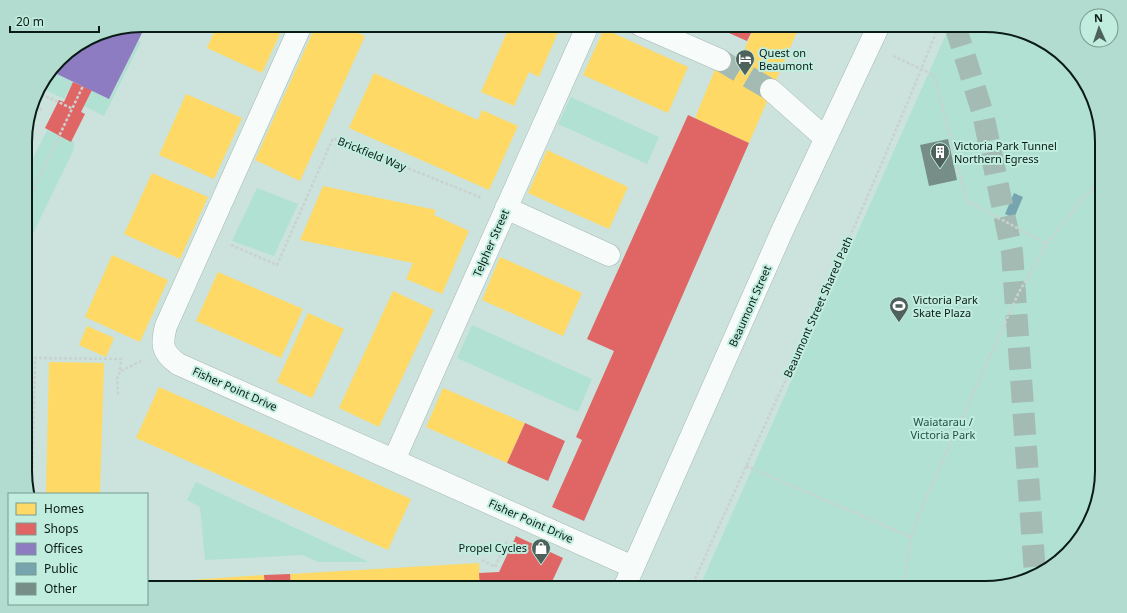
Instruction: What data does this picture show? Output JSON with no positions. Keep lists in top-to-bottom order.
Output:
{
  "streets": {
    "street": ["Telpher Street", "Beaumont Street", "Fisher Point Drive"],
    "path": ["Brickfield Way", "Beaumont Street Shared Path"]
  },
  "crossings": [
    ["Brickfield Way", "Telpher Street"],
    ["Brickfield Way", "Fisher Point Drive"],
    ["Telpher Street", "Fisher Point Drive"],
    ["Beaumont Street", "Fisher Point Drive"]
  ],
  "parks": ["Waiatarau / Victoria Park"],
  "places": {
    "hotel": ["Quest on Beaumont"],
    "building": ["Victoria Park Tunnel Northern Egress"],
    "sports": ["Victoria Park Skate Plaza"],
    "shop": ["Propel Cycles"]
  },
  "legend": [
    "Homes",
    "Shops",
    "Offices",
    "Public",
    "Other"
  ],
  "scale_bar": "20 m",
  "north": "top"
}
